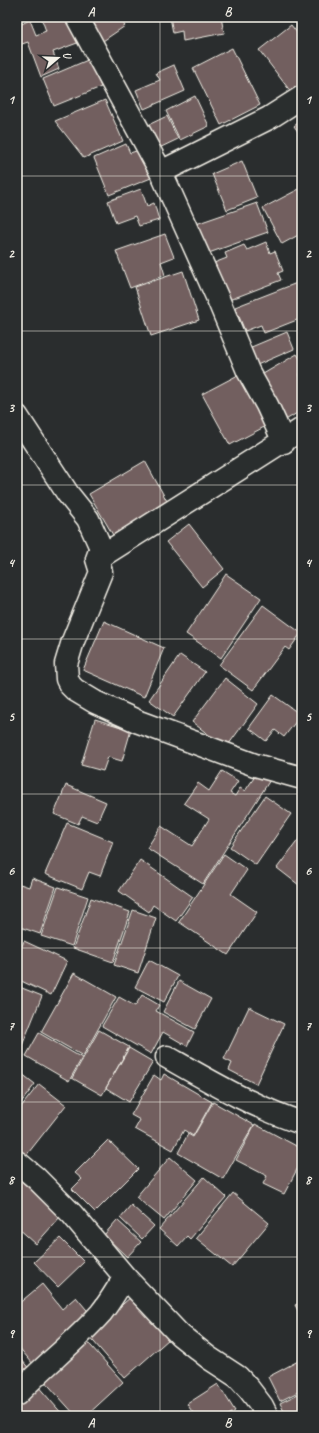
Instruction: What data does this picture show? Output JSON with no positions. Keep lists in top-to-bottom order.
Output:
{
  "north": "right",
  "grid": {
    "columns": ["A", "B"],
    "rows": [
      "1",
      "2",
      "3",
      "4",
      "5",
      "6",
      "7",
      "8",
      "9"
    ]
  }
}
